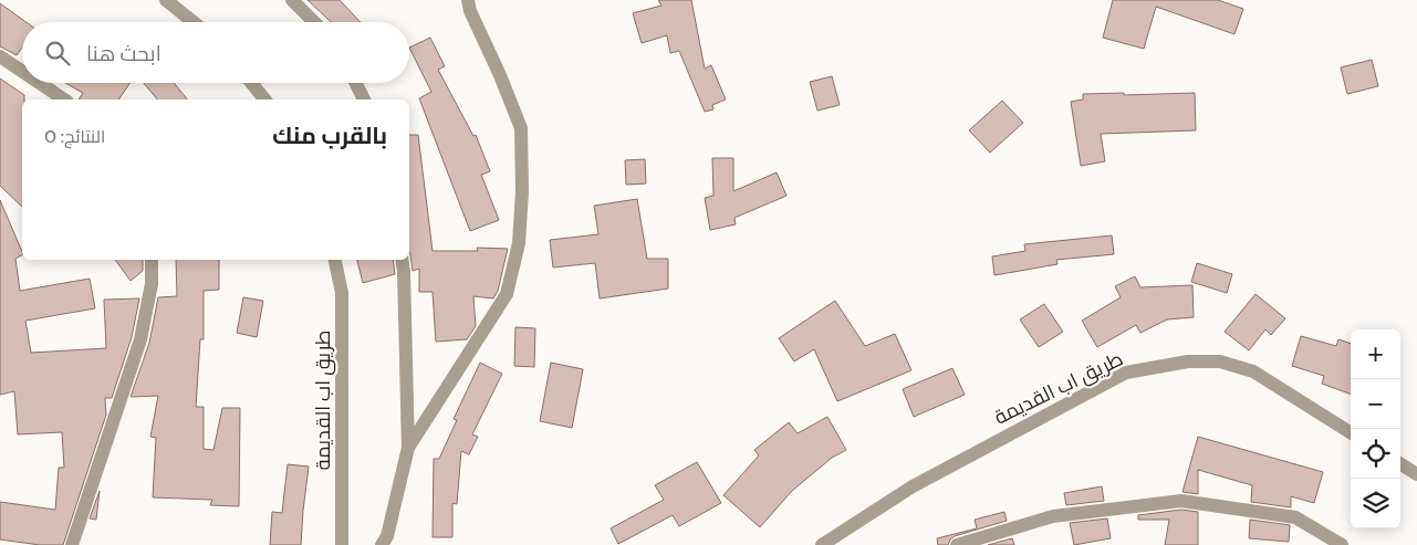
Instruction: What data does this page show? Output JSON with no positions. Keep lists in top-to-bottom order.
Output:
{
  "streets": {
    "street": ["طريق اب القديمة"]
  },
  "page": {
    "search": "ابحث هنا",
    "heading": ["بالقرب منك", "النتائج: 0"],
    "map_buttons": ["+", "−"]
  }
}
